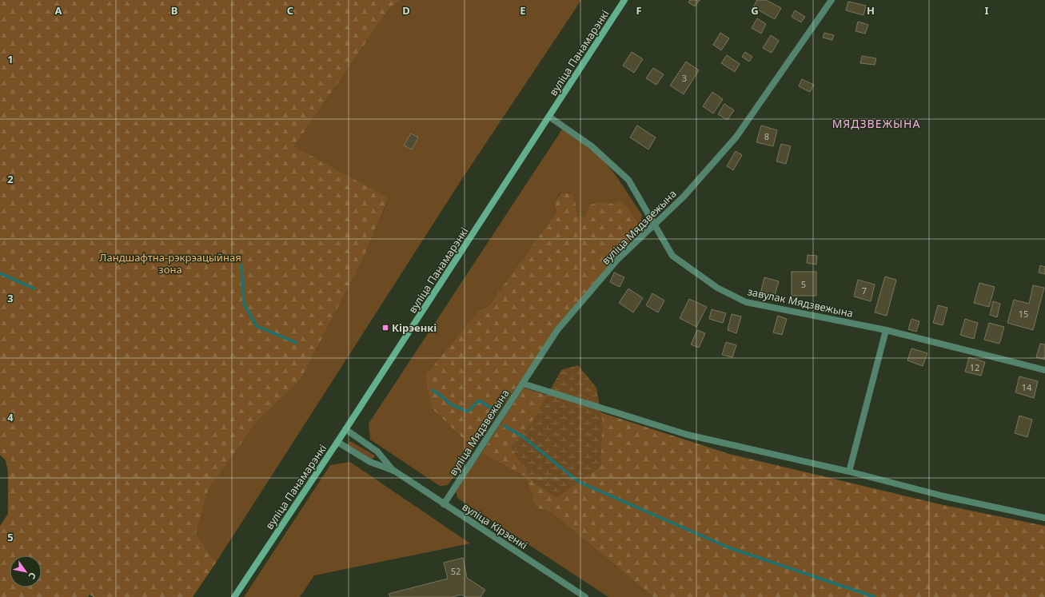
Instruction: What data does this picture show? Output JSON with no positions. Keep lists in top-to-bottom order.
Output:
{
  "streets": {
    "main road": ["вуліца Панамарэнкі"],
    "street": ["вуліца Мядзвежына", "завулак Мядзвежына", "вуліца Кірэенкі"]
  },
  "crossings": [
    ["вуліца Панамарэнкі", "завулак Мядзвежына"],
    ["вуліца Панамарэнкі", "вуліца Кірэенкі"],
    ["вуліца Мядзвежына", "завулак Мядзвежына"],
    ["вуліца Мядзвежына", "вуліца Кірэенкі"]
  ],
  "districts": ["МЯДЗВЕЖЫНА"],
  "parks": ["Ландшафтна-рэкрэацыйная зона"],
  "places": {
    "transit": ["Кірэенкі"]
  },
  "house_numbers": [
    "3",
    "8",
    "5",
    "7",
    "15",
    "12",
    "14",
    "52"
  ],
  "north": "bottom right",
  "grid": {
    "columns": [
      "A",
      "B",
      "C",
      "D",
      "E",
      "F",
      "G",
      "H",
      "I"
    ],
    "rows": [
      "1",
      "2",
      "3",
      "4",
      "5"
    ]
  }
}
